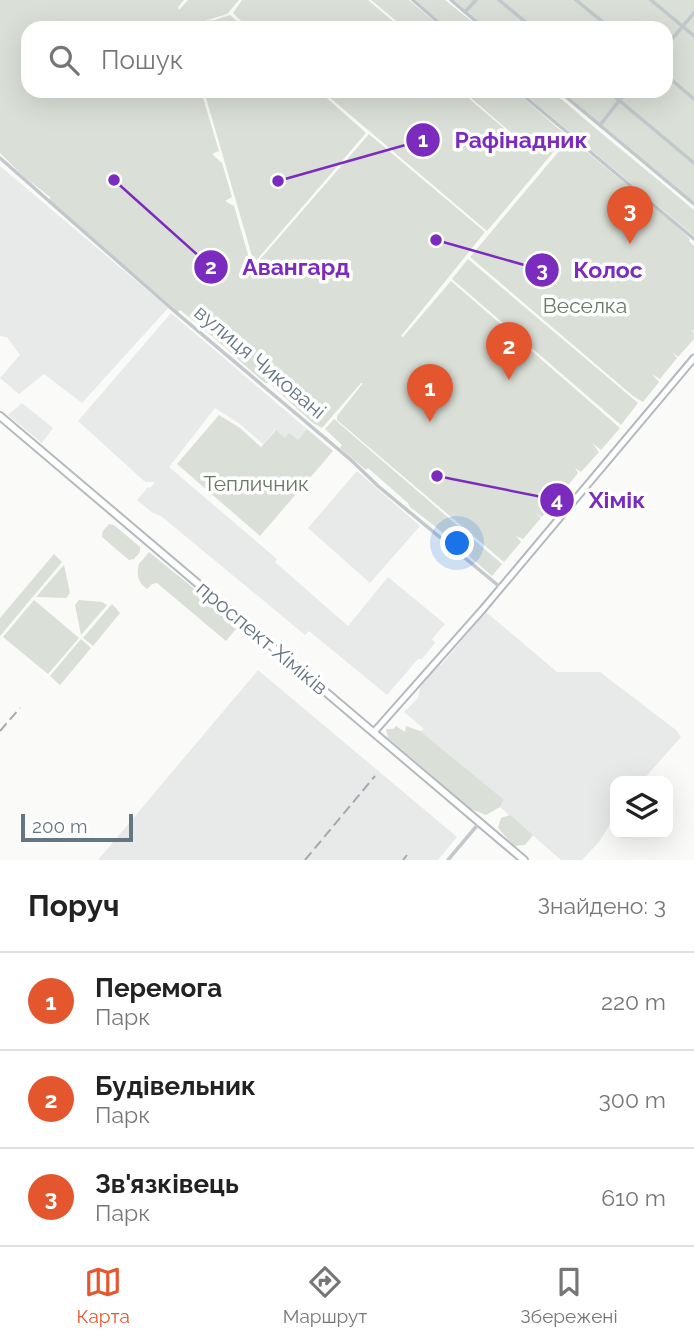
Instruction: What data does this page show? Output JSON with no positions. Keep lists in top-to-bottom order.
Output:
{
  "streets": {
    "main road": ["проспект Хіміків"],
    "street": ["вулиця Чиковані"]
  },
  "parks": ["Веселка", "Тепличник"],
  "places": [
    "Авангард",
    "Рафінадник",
    "Колос",
    "Хімік"
  ],
  "scale_bar": "200 m",
  "page": {
    "search": "Пошук",
    "pins": ["3", "2", "1"],
    "scale": "200 m",
    "heading": ["Поруч", "Знайдено: 3"],
    "list": [
      {
        "mark": "1",
        "name": "Перемога",
        "note": "Парк",
        "value": "220 m"
      },
      {
        "mark": "2",
        "name": "Будівельник",
        "note": "Парк",
        "value": "300 m"
      },
      {
        "mark": "3",
        "name": "Зв'язківець",
        "note": "Парк",
        "value": "610 m"
      }
    ],
    "nav": ["Карта", "Маршрут", "Збережені"]
  }
}
